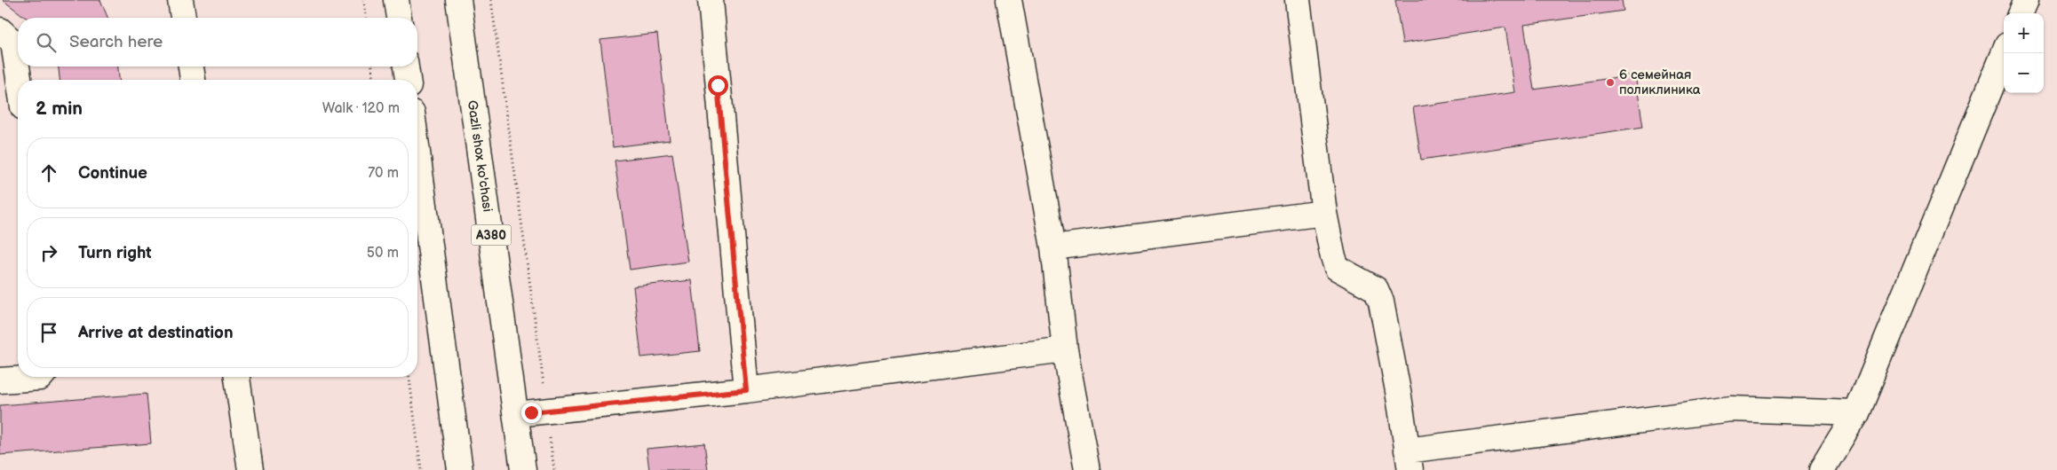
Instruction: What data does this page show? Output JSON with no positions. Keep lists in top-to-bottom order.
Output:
{
  "streets": {
    "main road": ["Gazli shox ko'chasi", "A380"]
  },
  "places": ["6 семейная поликлиника"],
  "page": {
    "map_buttons": ["+", "−"],
    "search": "Search here",
    "heading": ["2 min", "Walk · 120 m"],
    "list": [
      ["Continue", "70 m"],
      ["Turn right", "50 m"],
      "Arrive at destination"
    ]
  }
}
